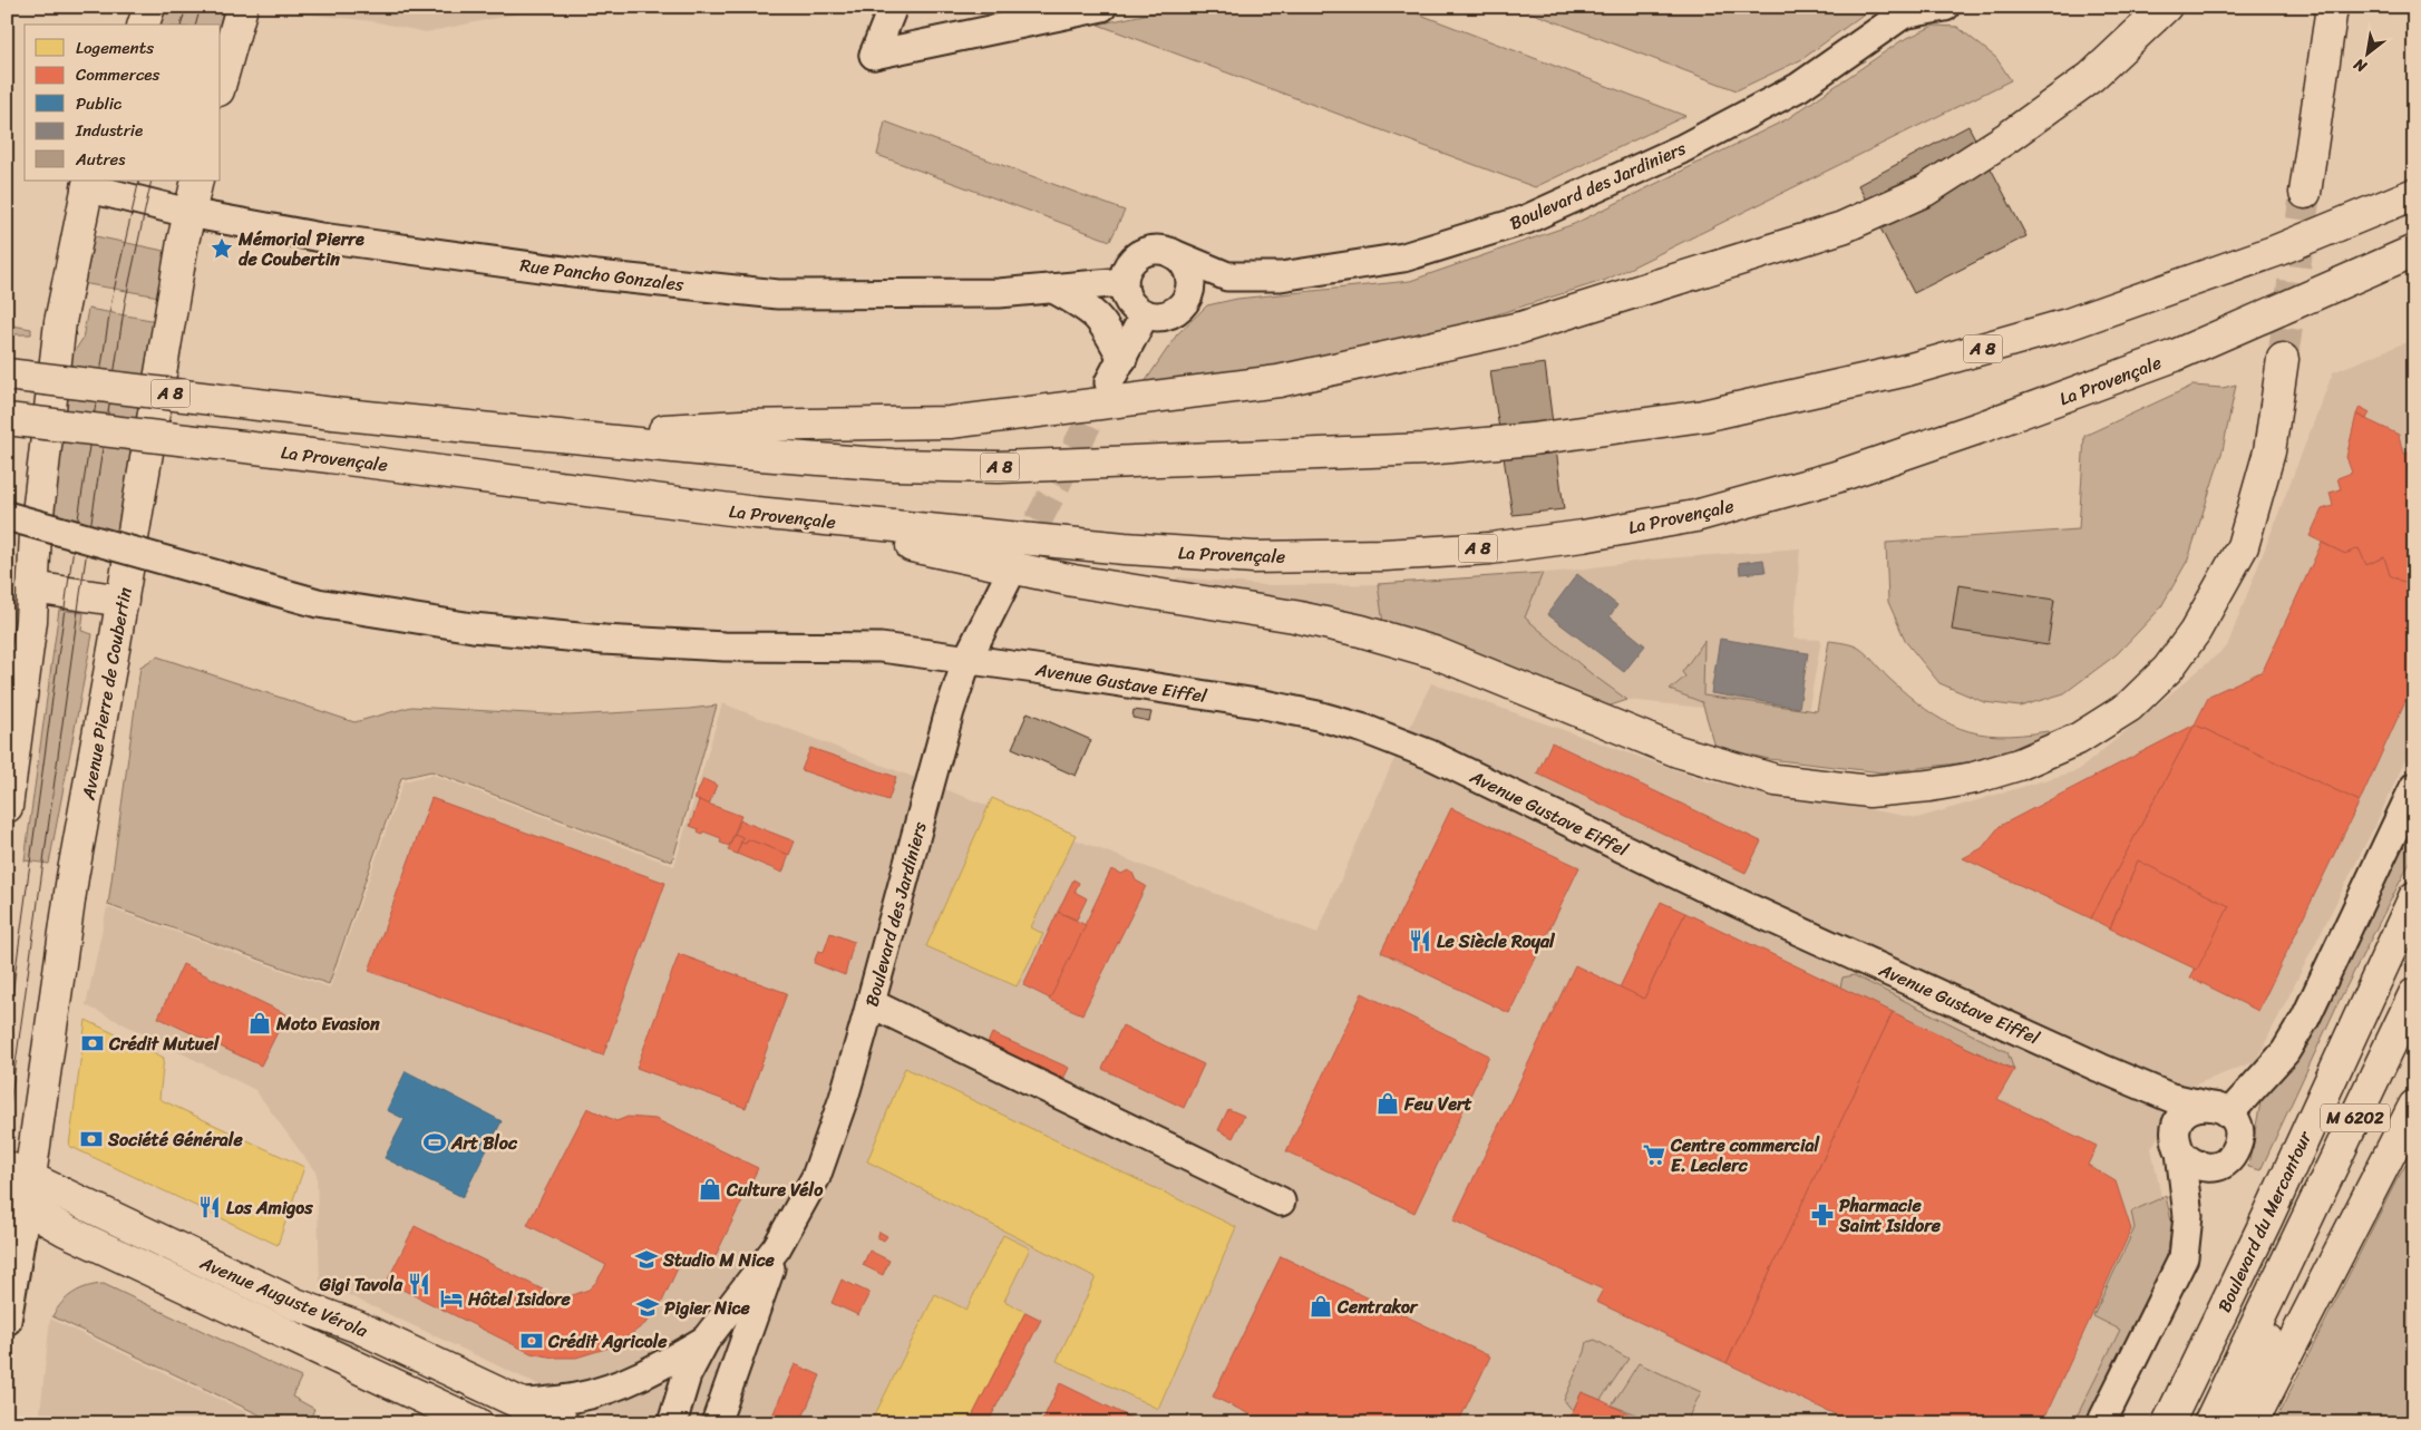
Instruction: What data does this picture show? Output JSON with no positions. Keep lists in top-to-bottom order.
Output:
{
  "streets": {
    "main road": [
      "A 8",
      "La Provençale",
      "Avenue Pierre de Coubertin",
      "M 6202",
      "Boulevard du Mercantour",
      "Avenue Auguste Vérola"
    ],
    "street": ["Boulevard des Jardiniers", "Rue Pancho Gonzales", "Avenue Gustave Eiffel"]
  },
  "crossings": [
    ["Boulevard des Jardiniers", "Rue Pancho Gonzales"],
    ["Boulevard des Jardiniers", "Avenue Gustave Eiffel"],
    ["Boulevard des Jardiniers", "Avenue Auguste Vérola"],
    ["Rue Pancho Gonzales", "Avenue Pierre de Coubertin"],
    ["Avenue Pierre de Coubertin", "Avenue Auguste Vérola"]
  ],
  "places": {
    "place": ["Mémorial Pierre de Coubertin"],
    "restaurant": ["Le Siècle Royal", "Los Amigos", "Gigi Tavola"],
    "shop": [
      "Moto Evasion",
      "Feu Vert",
      "Culture Vélo",
      "Centrakor"
    ],
    "bank": ["Crédit Mutuel", "Société Générale", "Crédit Agricole"],
    "sports": ["Art Bloc"],
    "supermarket": ["Centre commercial E. Leclerc"],
    "pharmacy": ["Pharmacie Saint Isidore"],
    "school or university": ["Studio M Nice", "Pigier Nice"],
    "hotel": ["Hôtel Isidore"]
  },
  "legend": [
    "Logements",
    "Commerces",
    "Public",
    "Industrie",
    "Autres"
  ],
  "north": "bottom left"
}
